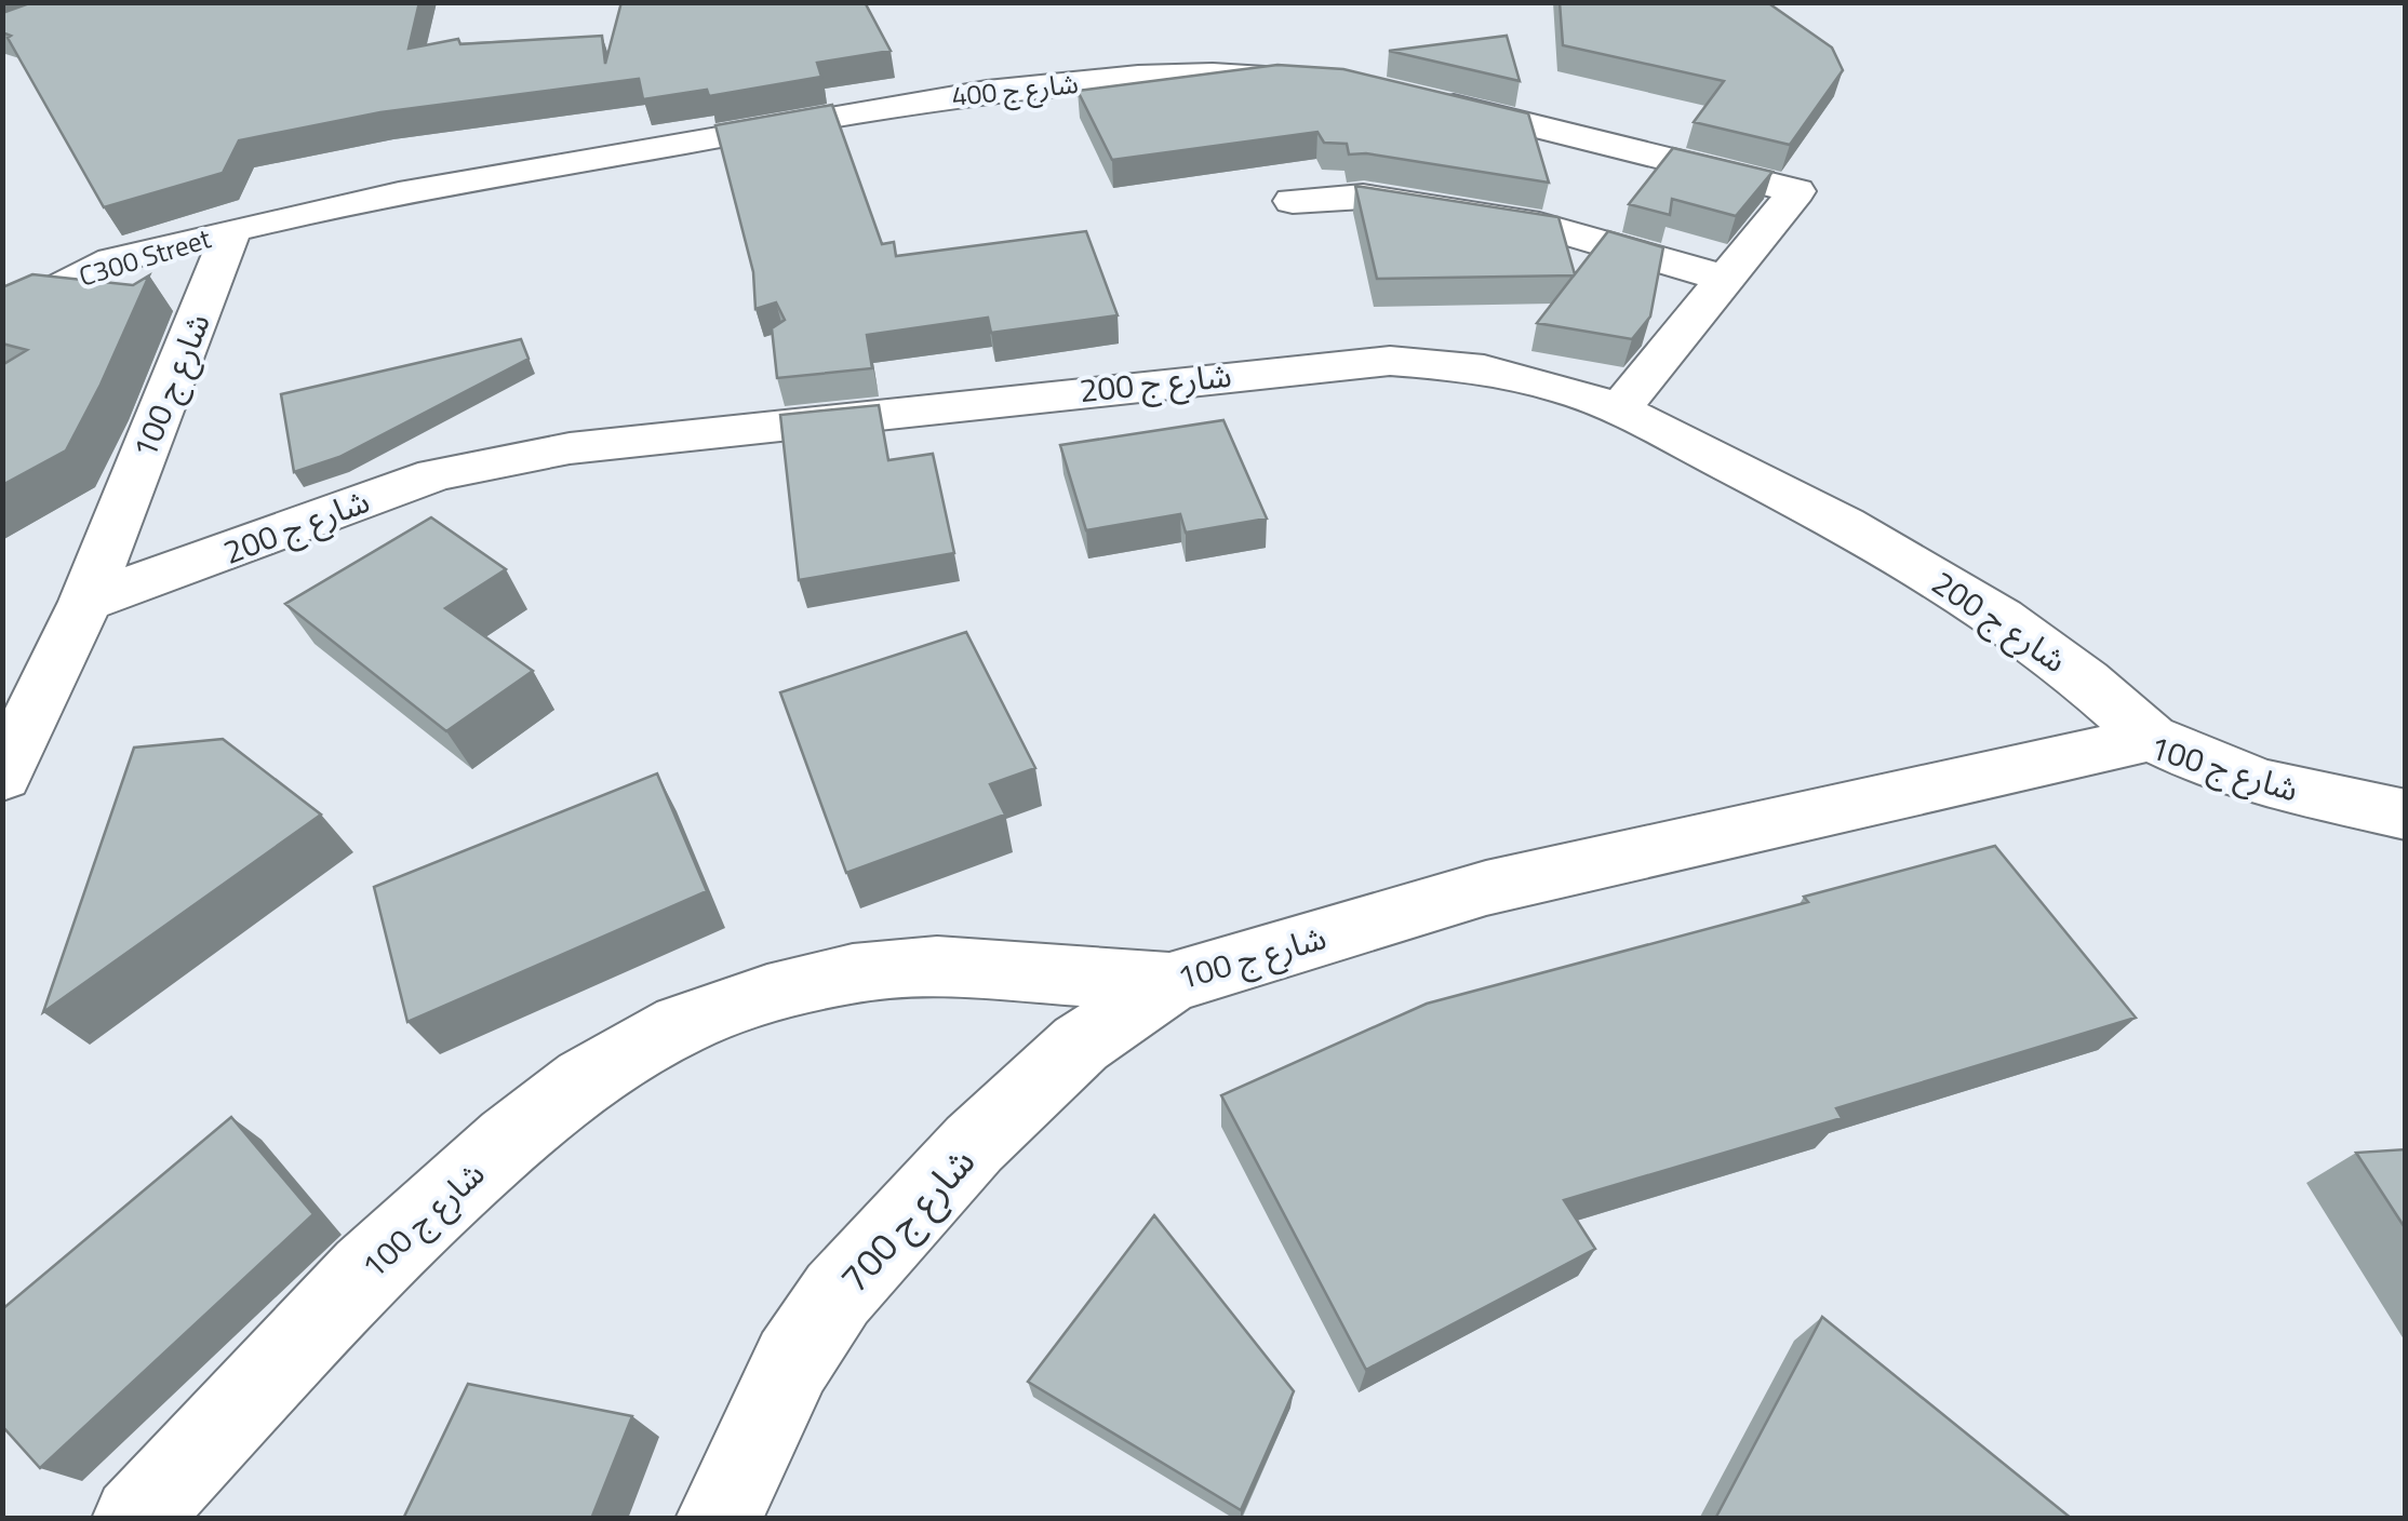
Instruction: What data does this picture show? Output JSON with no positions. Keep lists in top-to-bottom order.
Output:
{
  "streets": {
    "street": [
      "شارع ج 400",
      "C300 Street",
      "شارع ج 200",
      "شارع ج 100",
      "شارع ج 700"
    ]
  },
  "crossings": [
    ["شارع ج 400", "C300 Street"],
    ["شارع ج 400", "شارع ج 100"],
    ["C300 Street", "شارع ج 100"],
    ["شارع ج 200", "شارع ج 100"],
    ["شارع ج 100", "شارع ج 700"]
  ]
}
